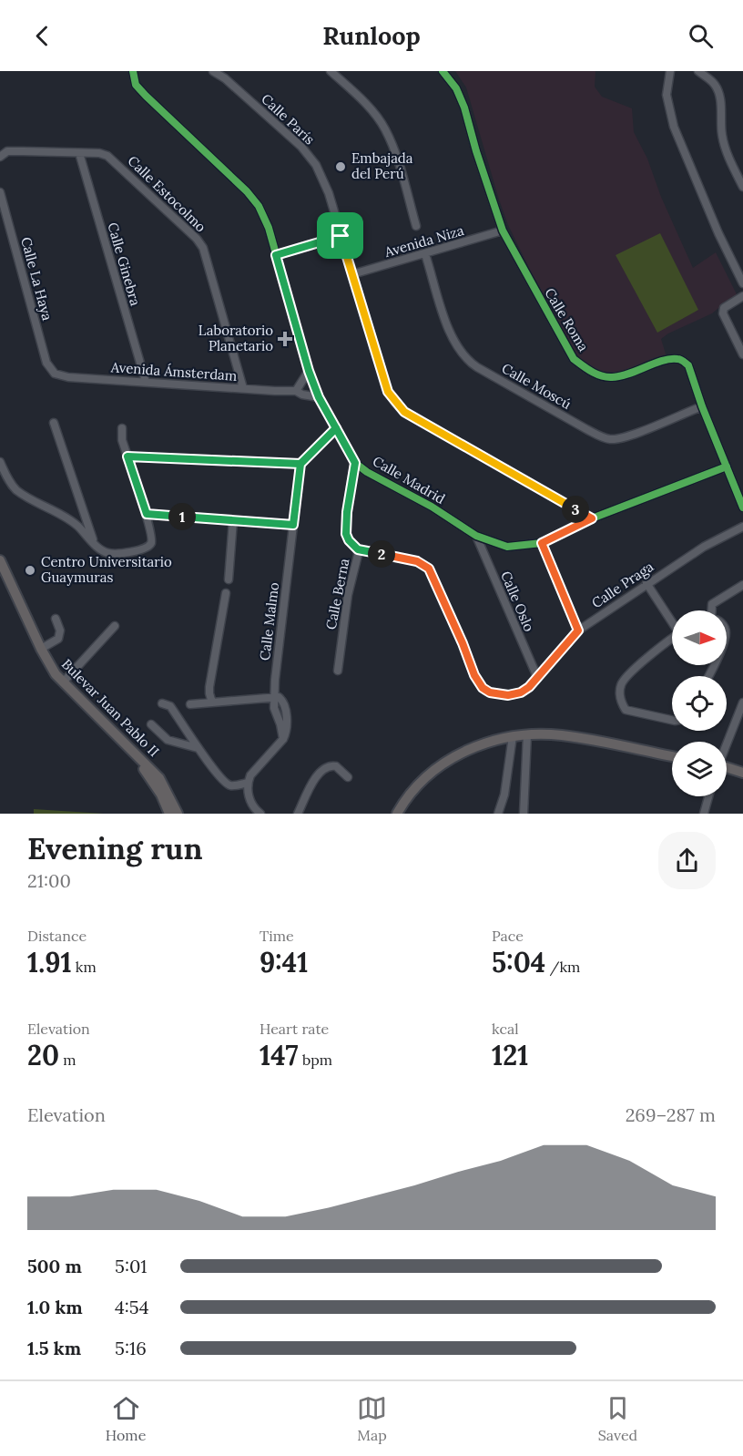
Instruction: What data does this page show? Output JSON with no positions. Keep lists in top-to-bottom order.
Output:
{
  "streets": {
    "main road": ["Bulevar Juan Pablo II"],
    "street": [
      "Calle París",
      "Calle Estocolmo",
      "Avenida Niza",
      "Calle Ginebra",
      "Calle La Haya",
      "Calle Roma",
      "Avenida Ámsterdam",
      "Calle Moscú",
      "Calle Madrid",
      "Calle Praga",
      "Calle Berna",
      "Calle Oslo",
      "Calle Malmo"
    ]
  },
  "crossings": [
    ["Calle París", "Avenida Niza"],
    ["Calle París", "Calle Madrid"],
    ["Calle Estocolmo", "Calle Ginebra"],
    ["Calle Estocolmo", "Avenida Ámsterdam"],
    ["Avenida Niza", "Calle Roma"],
    ["Avenida Niza", "Calle Moscú"],
    ["Calle Ginebra", "Avenida Ámsterdam"],
    ["Calle La Haya", "Avenida Ámsterdam"],
    ["Calle Roma", "Calle Moscú"],
    ["Calle Roma", "Calle Madrid"],
    ["Avenida Ámsterdam", "Calle Madrid"],
    ["Calle Madrid", "Calle Berna"],
    ["Calle Madrid", "Calle Oslo"],
    ["Calle Praga", "Calle Berna"],
    ["Calle Praga", "Calle Oslo"]
  ],
  "places": {
    "other": ["Embajada del Perú", "Centro Universitario Guaymuras"],
    "health": ["Laboratorio Planetario"]
  },
  "north": "right",
  "page": {
    "header": "Runloop",
    "pins": ["3", "1", "2"],
    "heading": ["Evening run", "21:00"],
    "stats": [
      ["Distance", "1.91 km"],
      ["Time", "9:41"],
      ["Pace", "5:04 /km"],
      ["Elevation", "20 m"],
      ["Heart rate", "147 bpm"],
      ["kcal", "121"]
    ],
    "chart": ["Elevation", "269–287 m"],
    "list": [
      {
        "name": "500 m",
        "note": "5:01"
      },
      {
        "name": "1.0 km",
        "note": "4:54"
      },
      {
        "name": "1.5 km",
        "note": "5:16"
      }
    ],
    "tabs": ["Home", "Map", "Saved"]
  }
}
